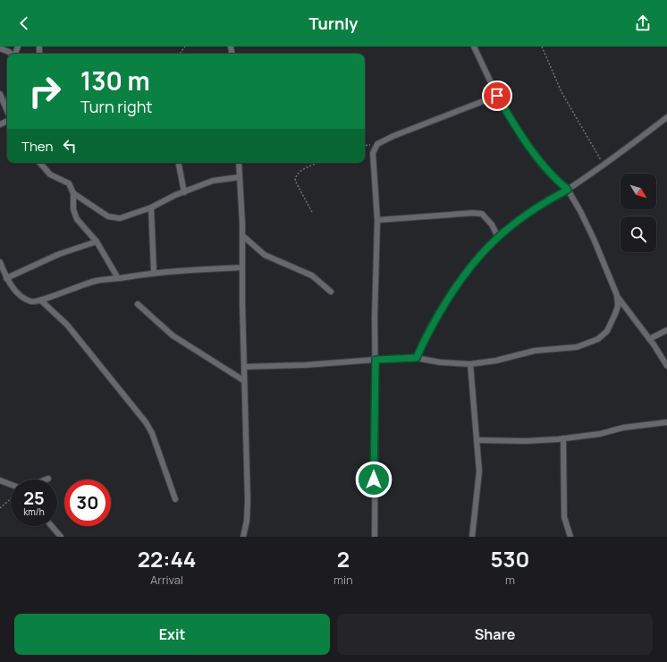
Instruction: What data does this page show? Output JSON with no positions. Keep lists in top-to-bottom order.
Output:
{
  "north": "bottom right",
  "page": {
    "header": "Turnly",
    "turn": ["130 m", "Turn right"],
    "then": "Then",
    "speed": "25 km/h",
    "limit": "30",
    "eta": [
      "22:44",
      "Arrival",
      "2",
      "min",
      "530",
      "m"
    ],
    "buttons": ["Exit", "Share"]
  }
}
